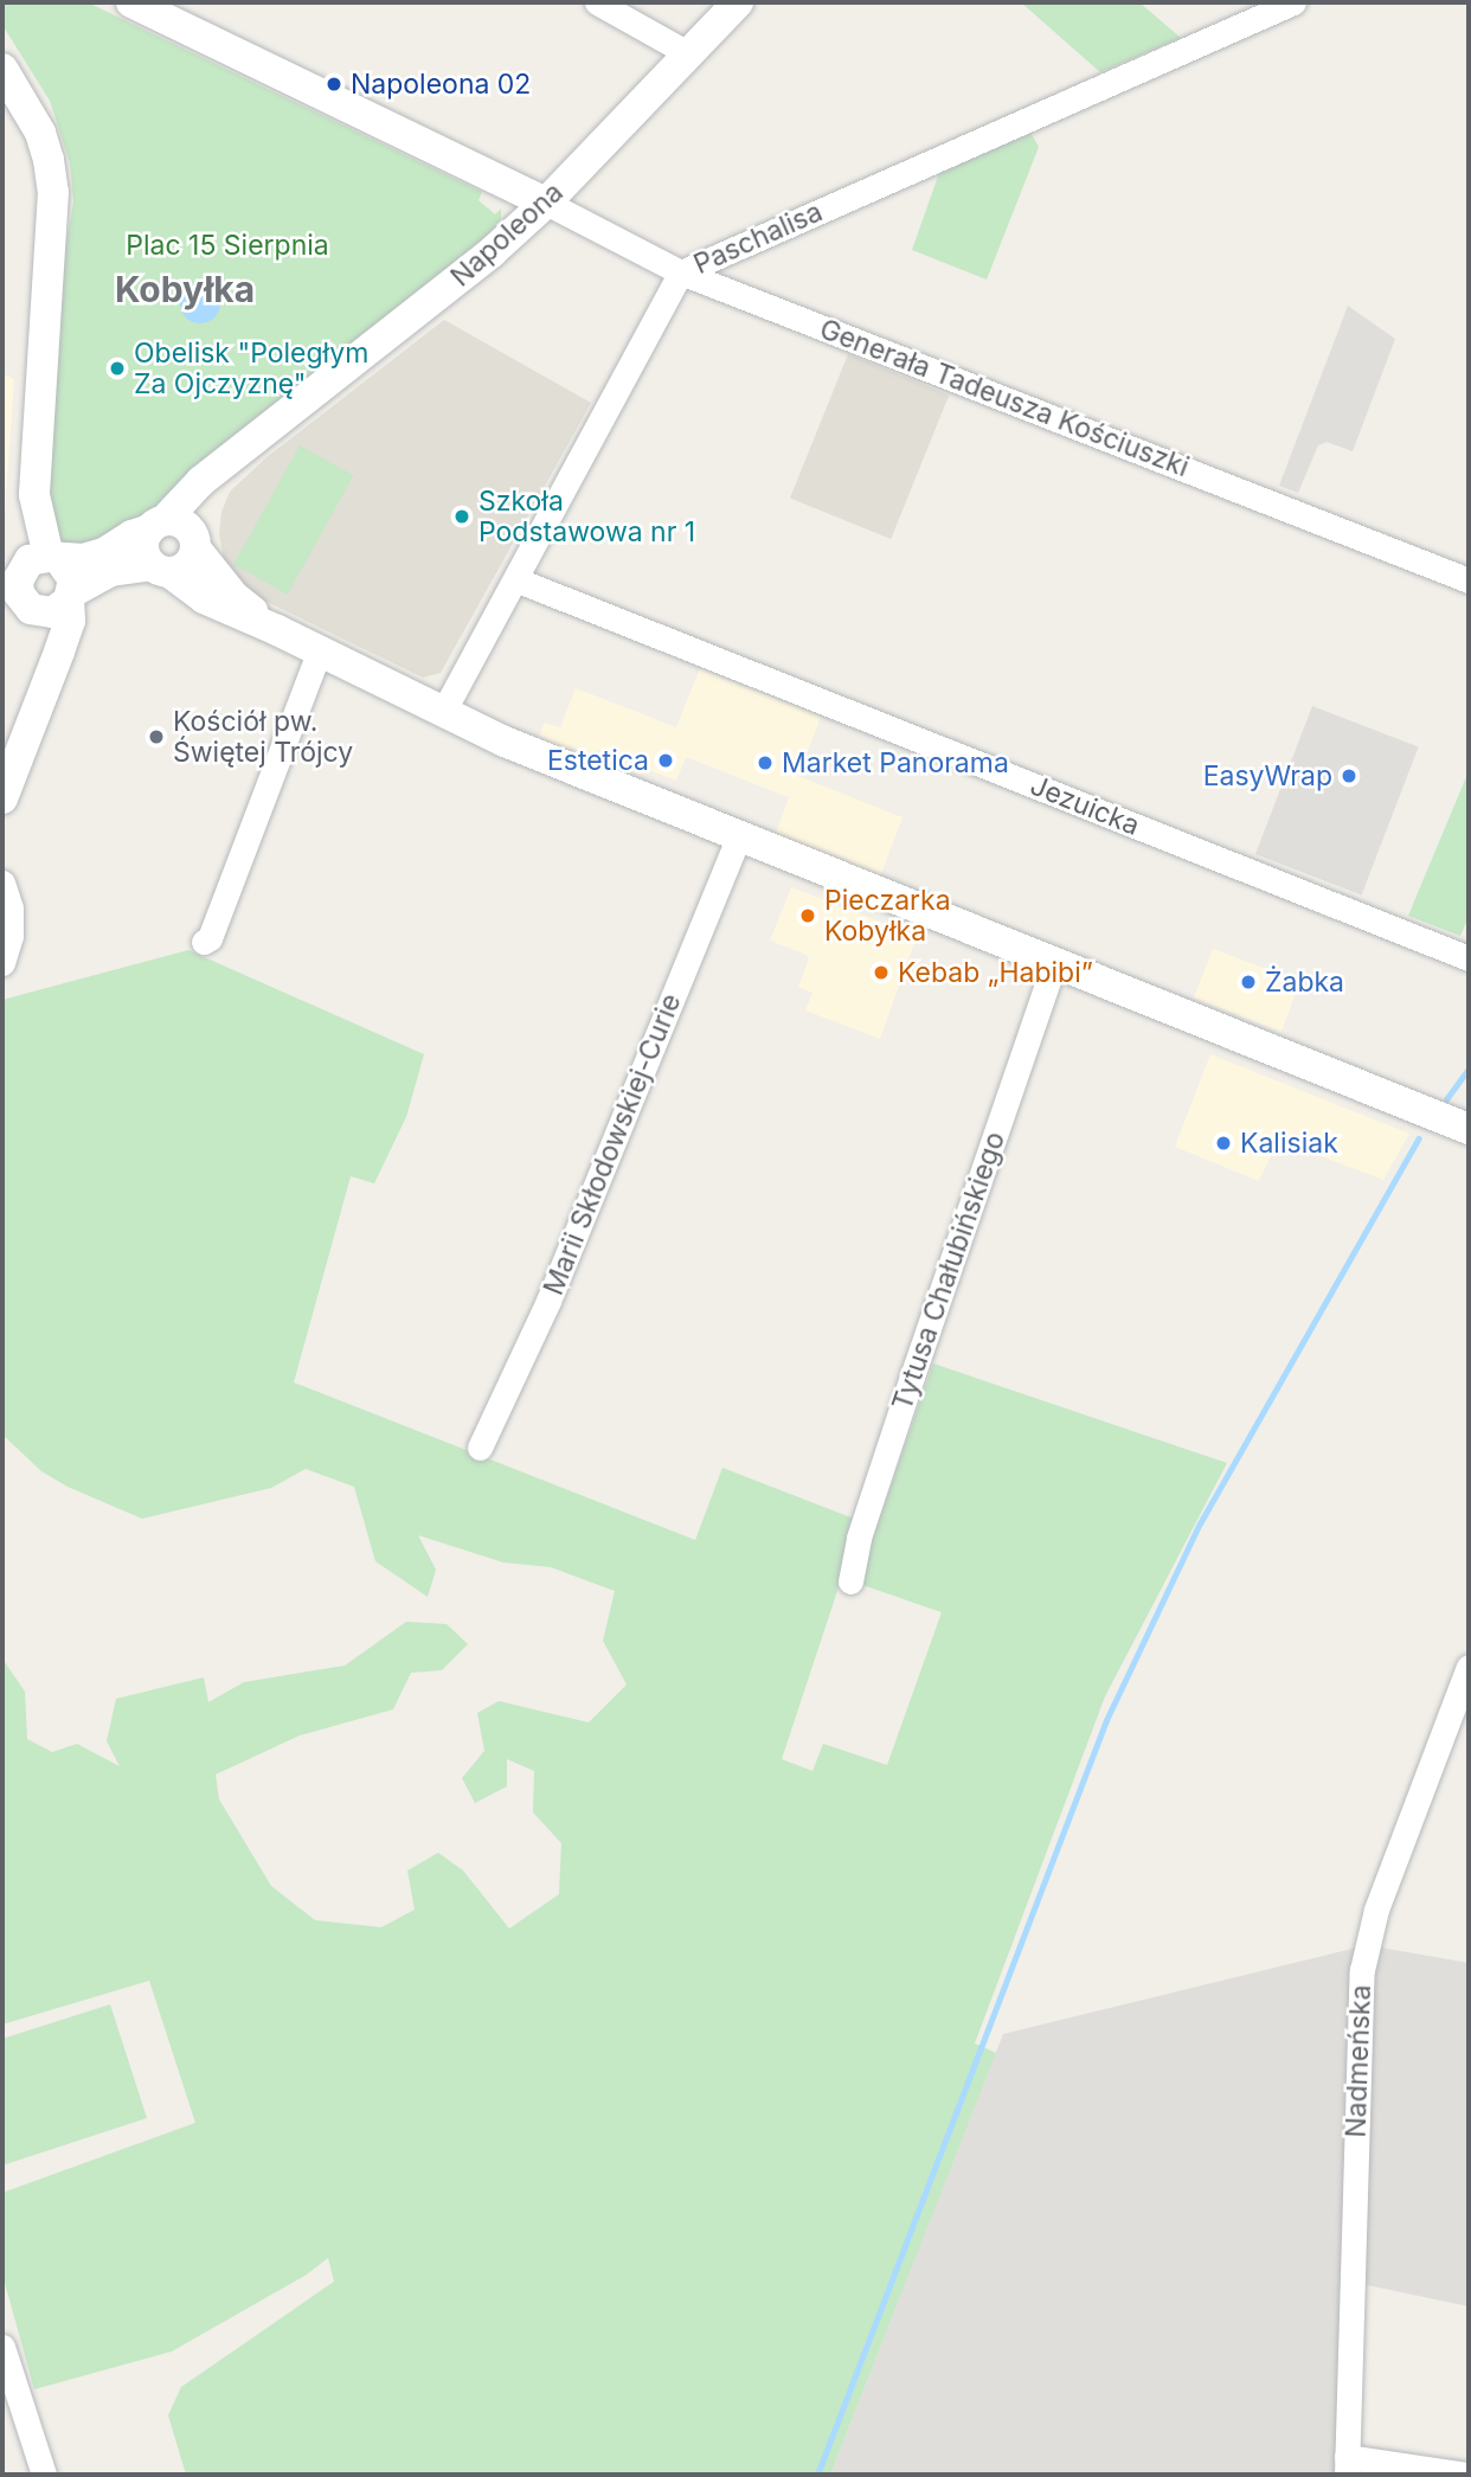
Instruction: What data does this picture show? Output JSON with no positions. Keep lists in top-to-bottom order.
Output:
{
  "streets": {
    "street": [
      "Napoleona",
      "Paschalisa",
      "Generała Tadeusza Kościuszki",
      "Jezuicka",
      "Marii Skłodowskiej-Curie",
      "Tytusa Chałubińskiego",
      "Nadmeńska"
    ]
  },
  "crossings": [
    ["Napoleona", "Generała Tadeusza Kościuszki"],
    ["Paschalisa", "Generała Tadeusza Kościuszki"],
    ["Paschalisa", "Jezuicka"]
  ],
  "districts": ["Kobyłka"],
  "parks": ["Plac 15 Sierpnia"],
  "places": [
    "Napoleona 02",
    "Obelisk \"Poległym Za Ojczyznę\"",
    "Szkoła Podstawowa nr 1",
    "Kościół pw. Świętej Trójcy",
    "Estetica",
    "Market Panorama",
    "EasyWrap",
    "Pieczarka Kobyłka",
    "Kebab „Habibi”",
    "Żabka",
    "Kalisiak"
  ]
}
